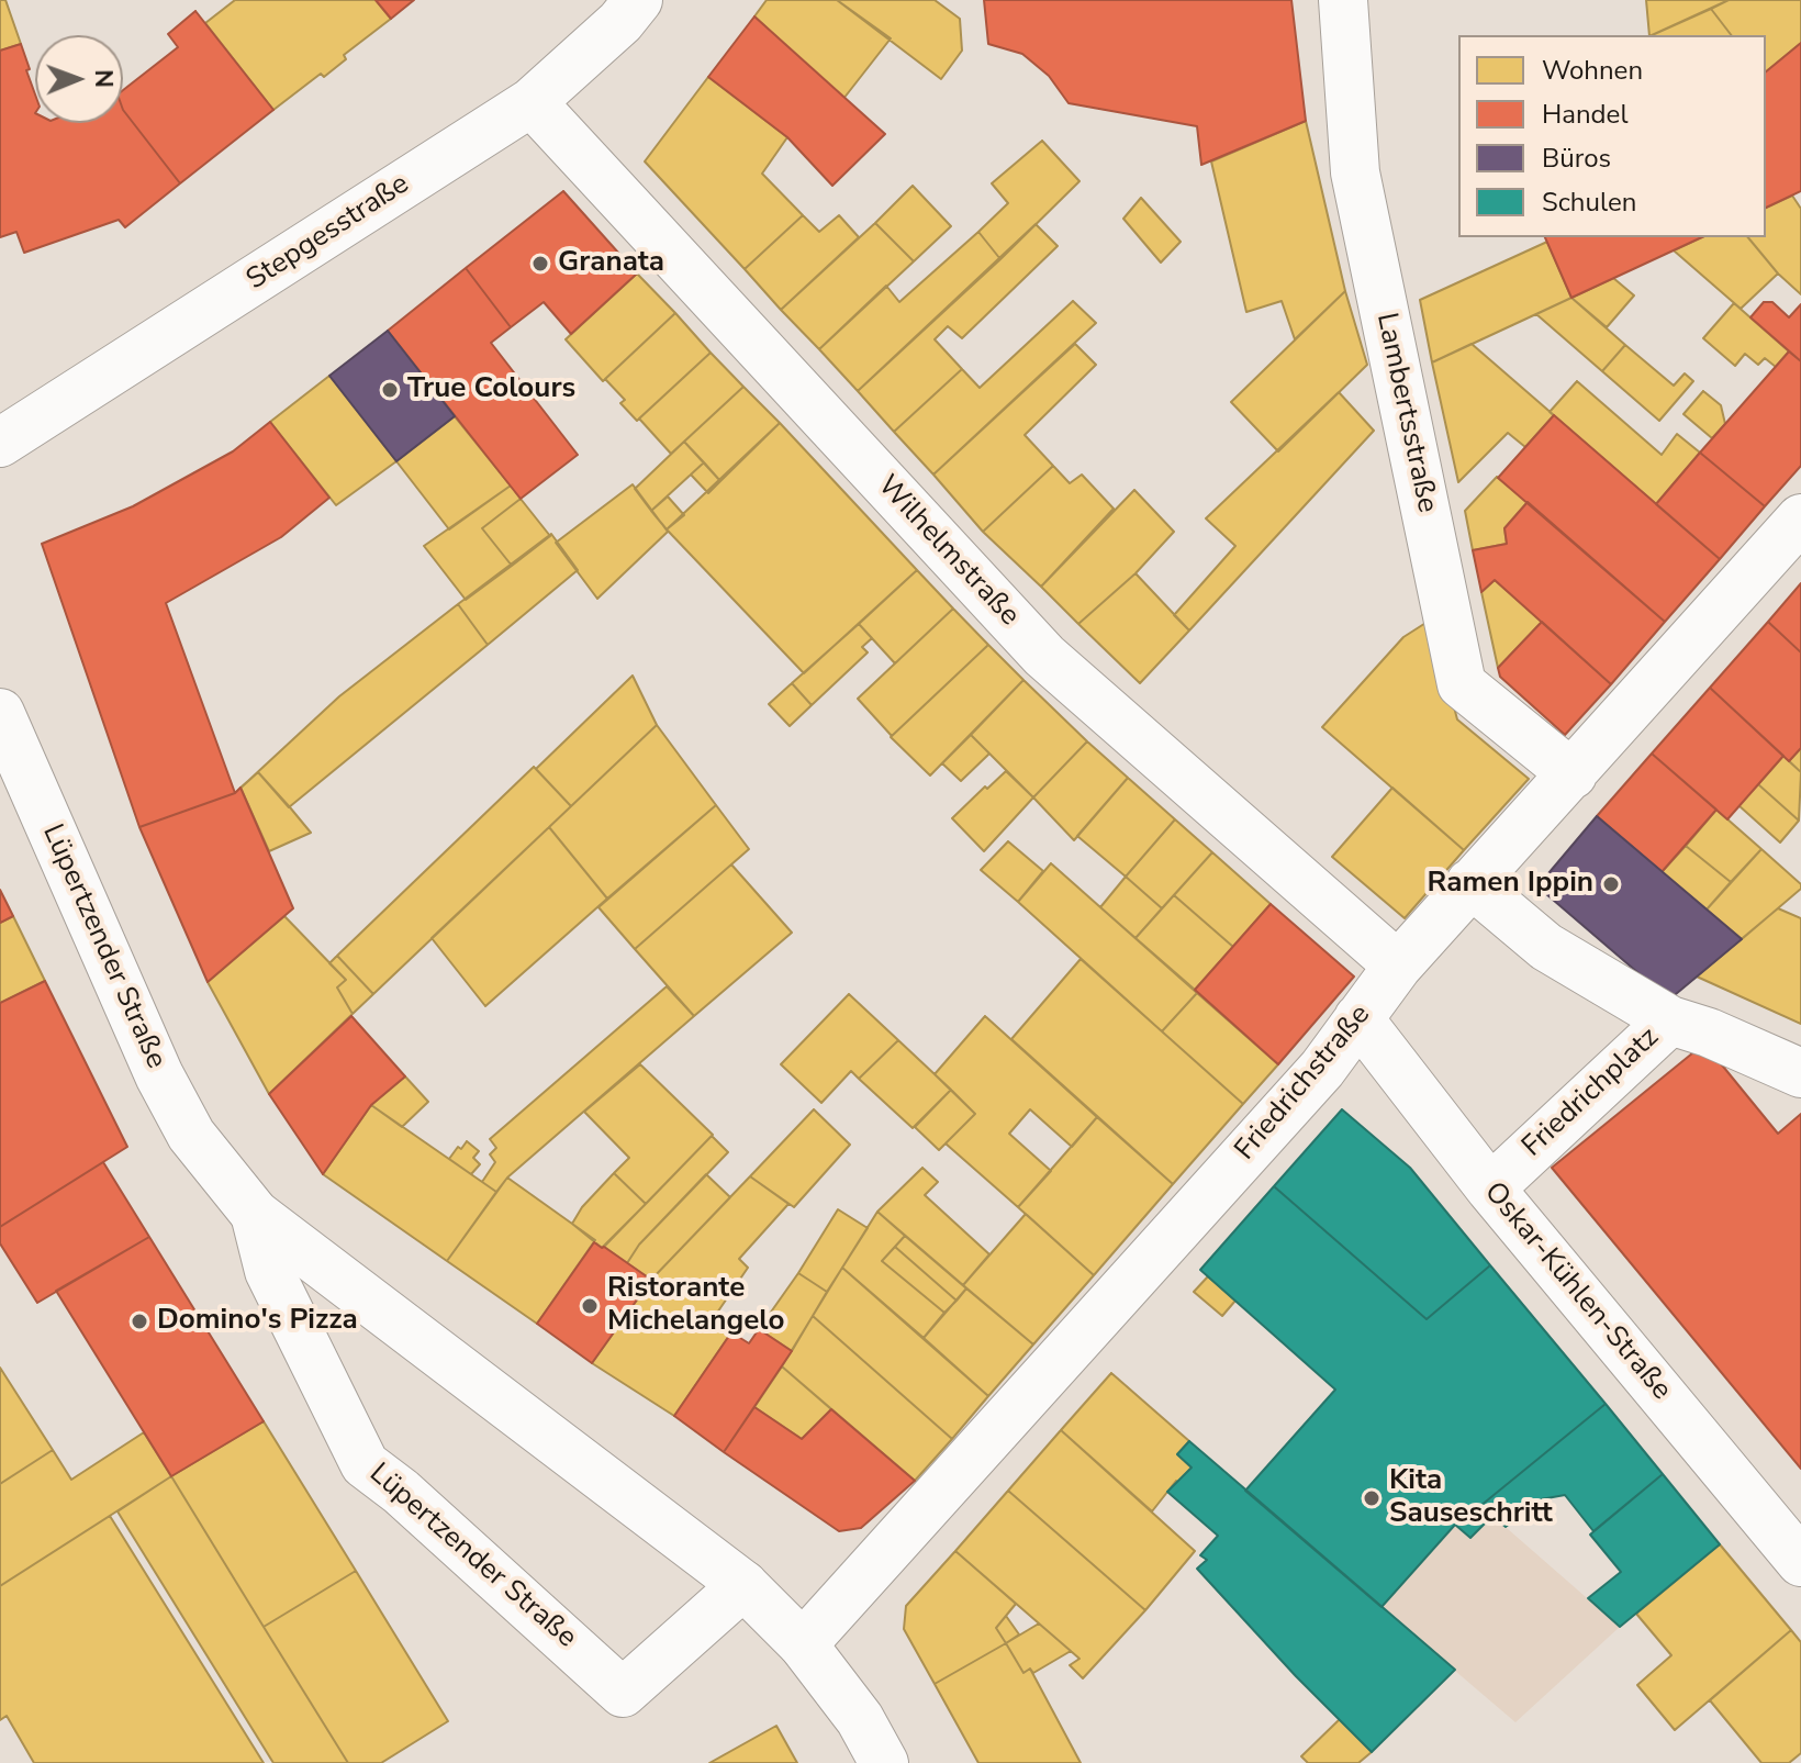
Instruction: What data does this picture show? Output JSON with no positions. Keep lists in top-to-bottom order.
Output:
{
  "streets": {
    "street": [
      "Stepgesstraße",
      "Lambertsstraße",
      "Wilhelmstraße",
      "Lüpertzender Straße",
      "Friedrichstraße",
      "Friedrichplatz",
      "Oskar-Kühlen-Straße"
    ]
  },
  "crossings": [
    ["Stepgesstraße", "Wilhelmstraße"],
    ["Lambertsstraße", "Friedrichstraße"],
    ["Wilhelmstraße", "Friedrichstraße"],
    ["Lüpertzender Straße", "Friedrichstraße"],
    ["Friedrichstraße", "Friedrichplatz"],
    ["Friedrichstraße", "Oskar-Kühlen-Straße"],
    ["Friedrichplatz", "Oskar-Kühlen-Straße"]
  ],
  "places": [
    "Granata",
    "True Colours",
    "Ramen Ippin",
    "Ristorante Michelangelo",
    "Domino's Pizza",
    "Kita Sauseschritt"
  ],
  "legend": [
    "Wohnen",
    "Handel",
    "Büros",
    "Schulen"
  ],
  "north": "right"
}
